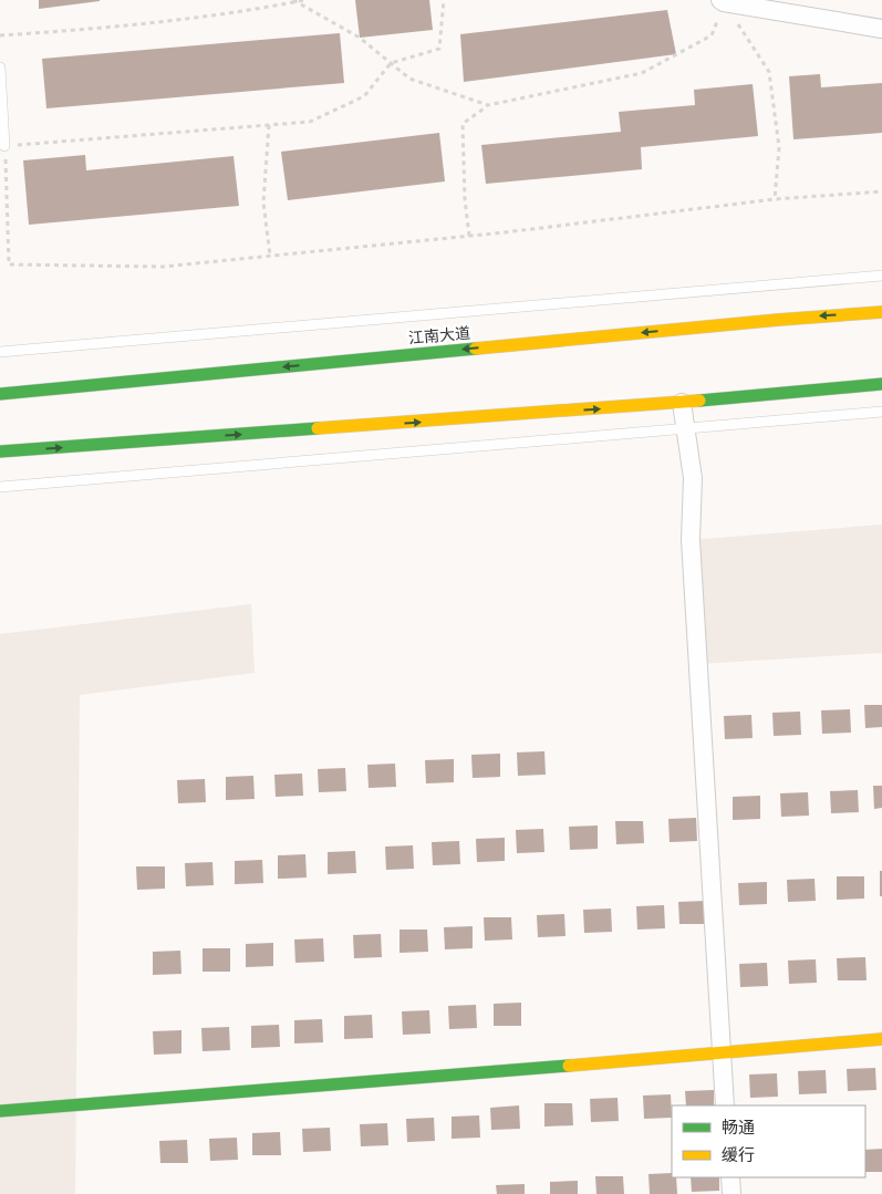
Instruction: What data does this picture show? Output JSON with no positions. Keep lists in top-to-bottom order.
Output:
{
  "streets": {
    "main road": ["江南大道"]
  },
  "legend": ["畅通", "缓行"]
}
